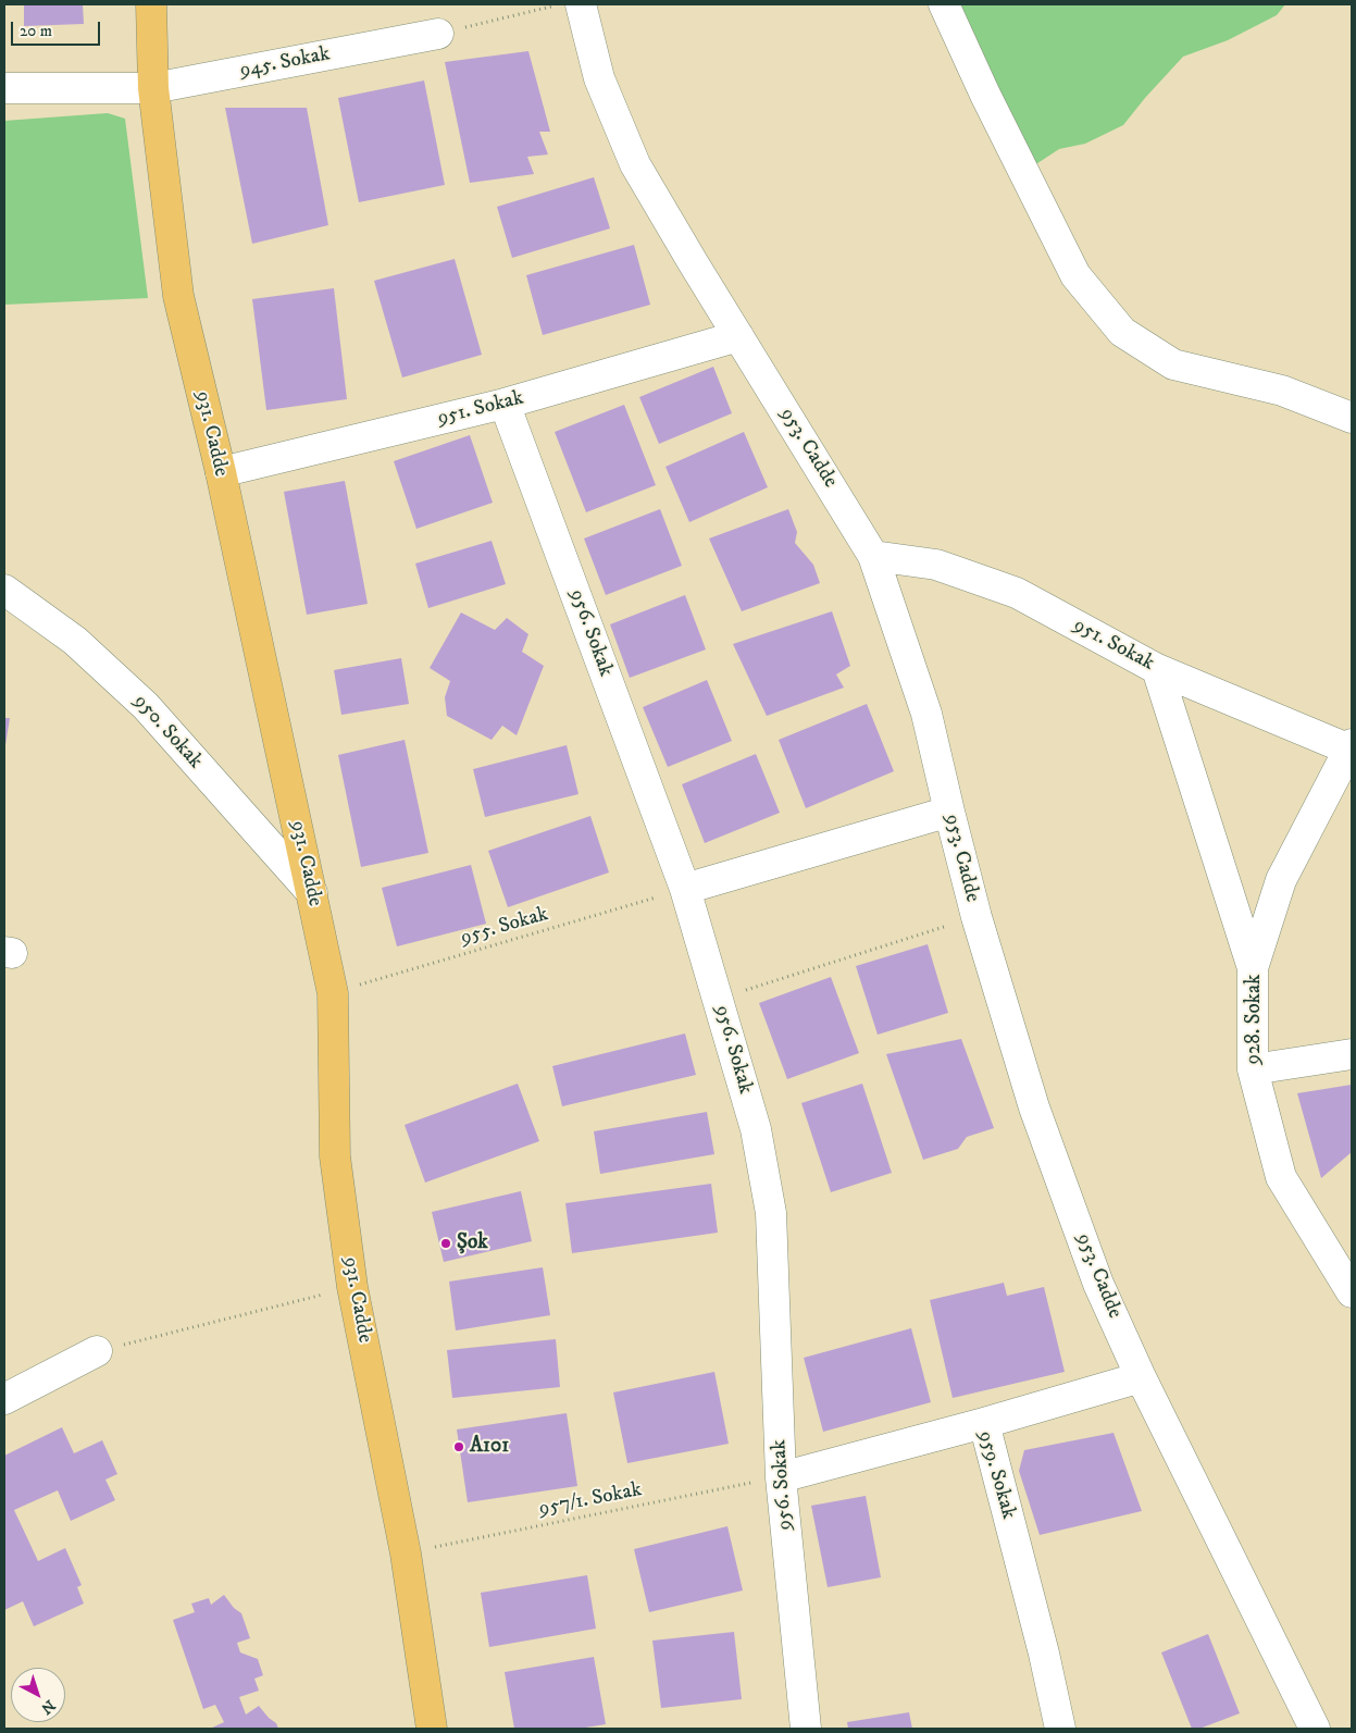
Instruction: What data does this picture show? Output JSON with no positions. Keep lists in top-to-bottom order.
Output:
{
  "streets": {
    "main road": ["931. Cadde"],
    "street": [
      "945. Sokak",
      "951. Sokak",
      "953. Cadde",
      "956. Sokak",
      "950. Sokak",
      "928. Sokak",
      "959. Sokak"
    ],
    "path": ["955. Sokak", "957/1. Sokak"]
  },
  "crossings": [
    ["945. Sokak", "931. Cadde"],
    ["951. Sokak", "931. Cadde"],
    ["951. Sokak", "953. Cadde"],
    ["951. Sokak", "956. Sokak"],
    ["951. Sokak", "928. Sokak"],
    ["931. Cadde", "950. Sokak"],
    ["931. Cadde", "955. Sokak"],
    ["931. Cadde", "957/1. Sokak"],
    ["956. Sokak", "955. Sokak"],
    ["956. Sokak", "959. Sokak"],
    ["956. Sokak", "957/1. Sokak"],
    ["959. Sokak", "957/1. Sokak"]
  ],
  "places": ["Şok", "A101"],
  "scale_bar": "20 m",
  "north": "bottom right"
}
